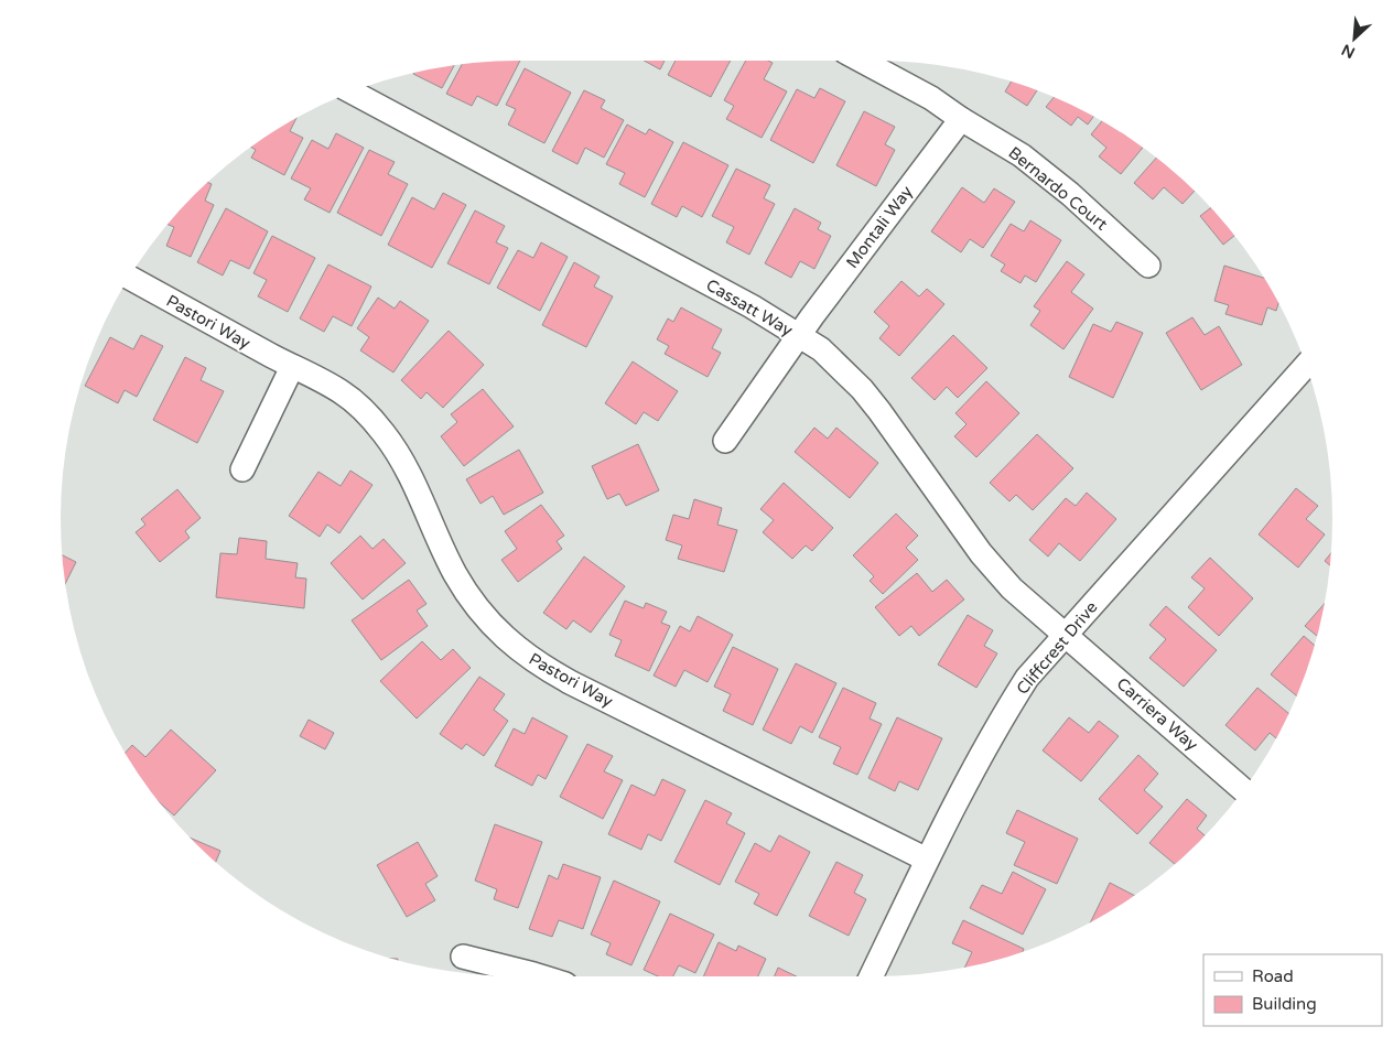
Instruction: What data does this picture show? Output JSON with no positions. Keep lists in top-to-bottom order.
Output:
{
  "streets": {
    "street": [
      "Bernardo Court",
      "Montali Way",
      "Cassatt Way",
      "Pastori Way",
      "Cliffcrest Drive",
      "Carriera Way"
    ]
  },
  "crossings": [
    ["Bernardo Court", "Montali Way"],
    ["Montali Way", "Cassatt Way"],
    ["Cassatt Way", "Cliffcrest Drive"],
    ["Cassatt Way", "Carriera Way"],
    ["Pastori Way", "Cliffcrest Drive"],
    ["Cliffcrest Drive", "Carriera Way"]
  ],
  "legend": ["Road", "Building"],
  "north": "bottom left"
}
